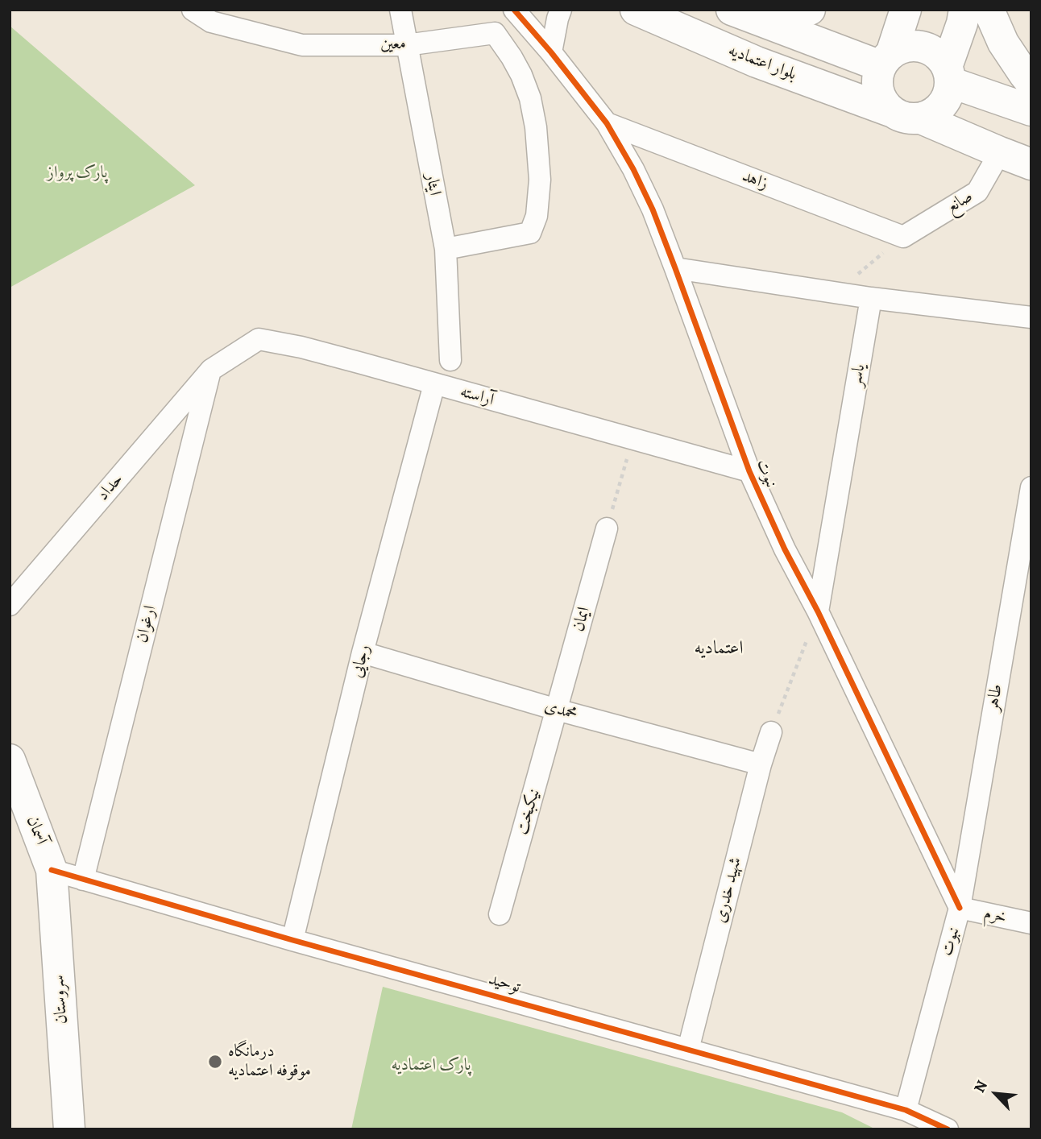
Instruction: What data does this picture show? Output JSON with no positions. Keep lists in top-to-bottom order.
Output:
{
  "streets": {
    "street": [
      "معین",
      "بلوار اعتمادیه",
      "زاهد",
      "ایثار",
      "صانع",
      "یاسر",
      "آراسته",
      "نبوت",
      "حداد",
      "ایمان",
      "ارغوان",
      "رجایی",
      "طاهر",
      "محمدی",
      "نیکبخت",
      "آسمان",
      "شهید خدری",
      "خرم",
      "توحید",
      "سروستان"
    ]
  },
  "crossings": [
    ["معین", "ایثار"],
    ["معین", "نبوت"],
    ["زاهد", "صانع"],
    ["زاهد", "نبوت"],
    ["یاسر", "نبوت"],
    ["آراسته", "نبوت"],
    ["آراسته", "حداد"],
    ["آراسته", "ارغوان"],
    ["آراسته", "رجایی"],
    ["نبوت", "طاهر"],
    ["نبوت", "خرم"],
    ["نبوت", "توحید"],
    ["حداد", "ارغوان"],
    ["ایمان", "محمدی"],
    ["ایمان", "نیکبخت"],
    ["ارغوان", "توحید"],
    ["رجایی", "محمدی"],
    ["رجایی", "توحید"],
    ["طاهر", "خرم"],
    ["محمدی", "نیکبخت"],
    ["محمدی", "شهید خدری"],
    ["آسمان", "توحید"],
    ["آسمان", "سروستان"],
    ["شهید خدری", "توحید"],
    ["توحید", "سروستان"]
  ],
  "districts": ["اعتمادیه"],
  "parks": ["پارک پرواز", "پارک اعتمادیه"],
  "places": ["درمانگاه موقوفه اعتمادیه"],
  "north": "top left"
}
